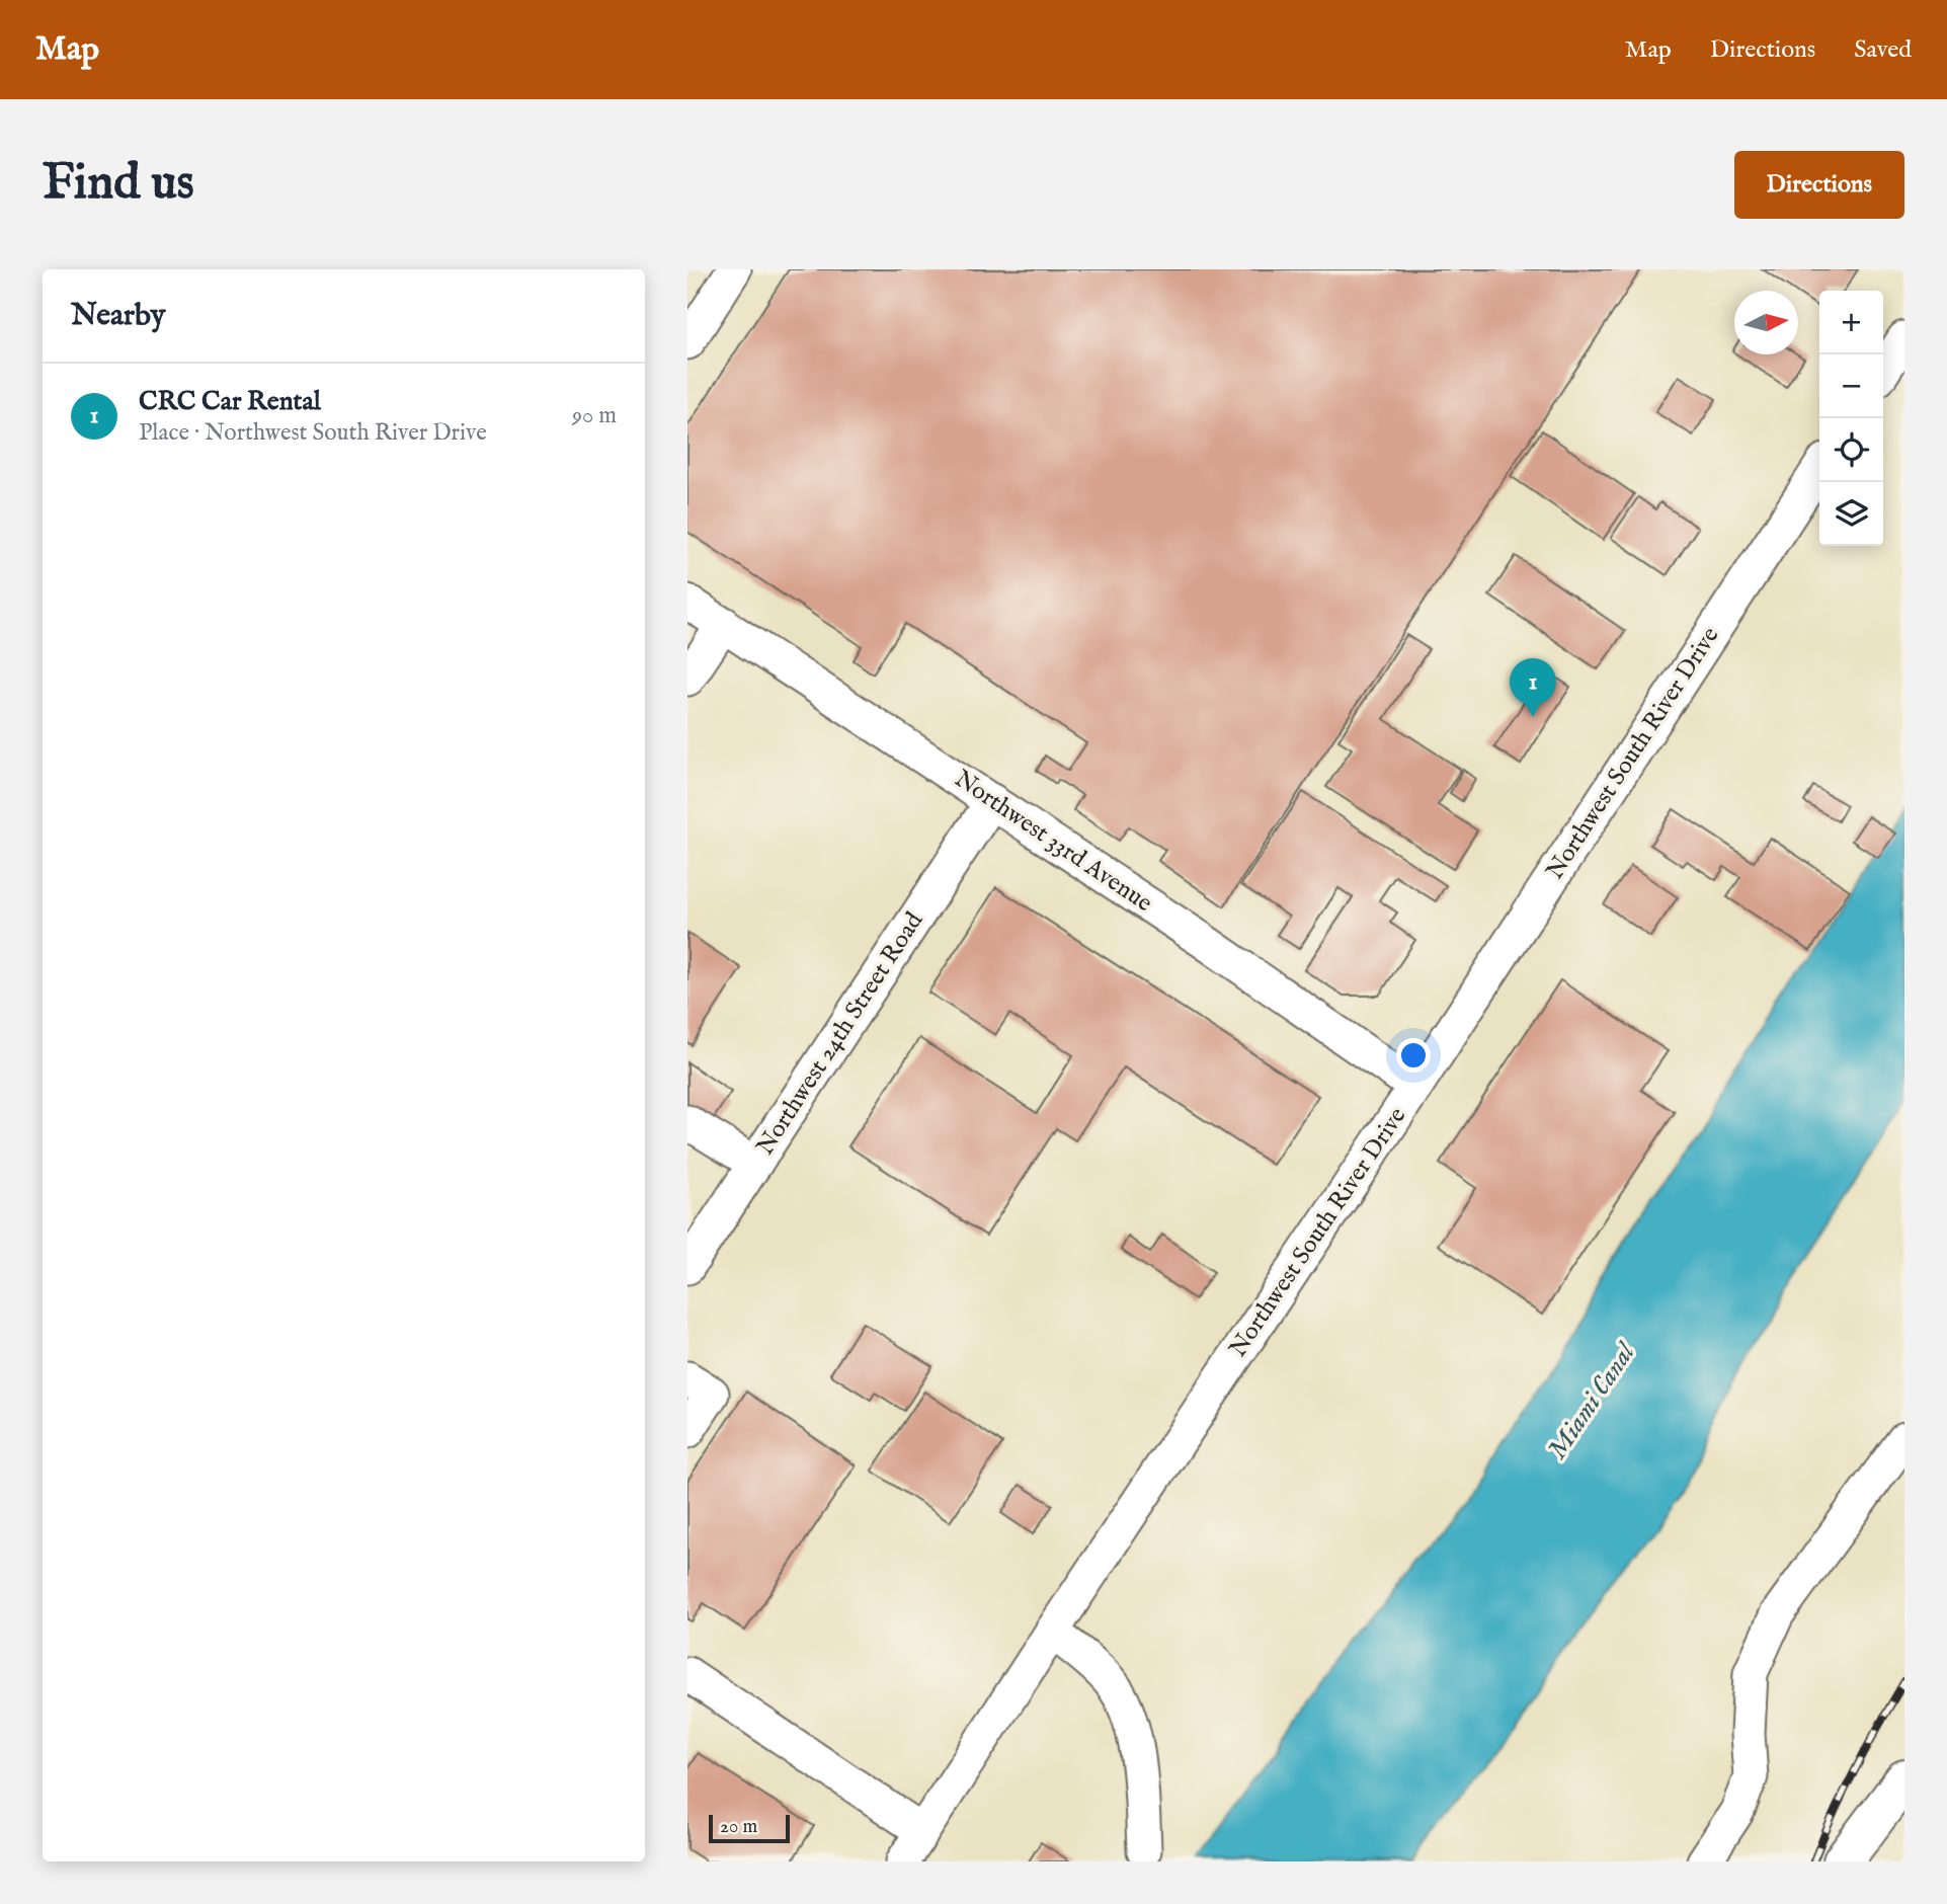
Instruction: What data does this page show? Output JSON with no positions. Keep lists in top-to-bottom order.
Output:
{
  "streets": {
    "street": ["Northwest South River Drive", "Northwest 33rd Avenue", "Northwest 24th Street Road"]
  },
  "crossings": [
    ["Northwest South River Drive", "Northwest 33rd Avenue"],
    ["Northwest 33rd Avenue", "Northwest 24th Street Road"]
  ],
  "water": ["Miami Canal"],
  "scale_bar": "20 m",
  "north": "right",
  "page": {
    "header": "Map",
    "nav": ["Map", "Directions", "Saved"],
    "buttons": "Directions",
    "title": "Find us",
    "heading": "Nearby",
    "map_buttons": ["+", "−"],
    "list": [
      {
        "mark": "1",
        "name": "CRC Car Rental",
        "note": "Place · Northwest South River Drive",
        "value": "90 m"
      }
    ],
    "pins": "1",
    "scale": "20 m"
  }
}
